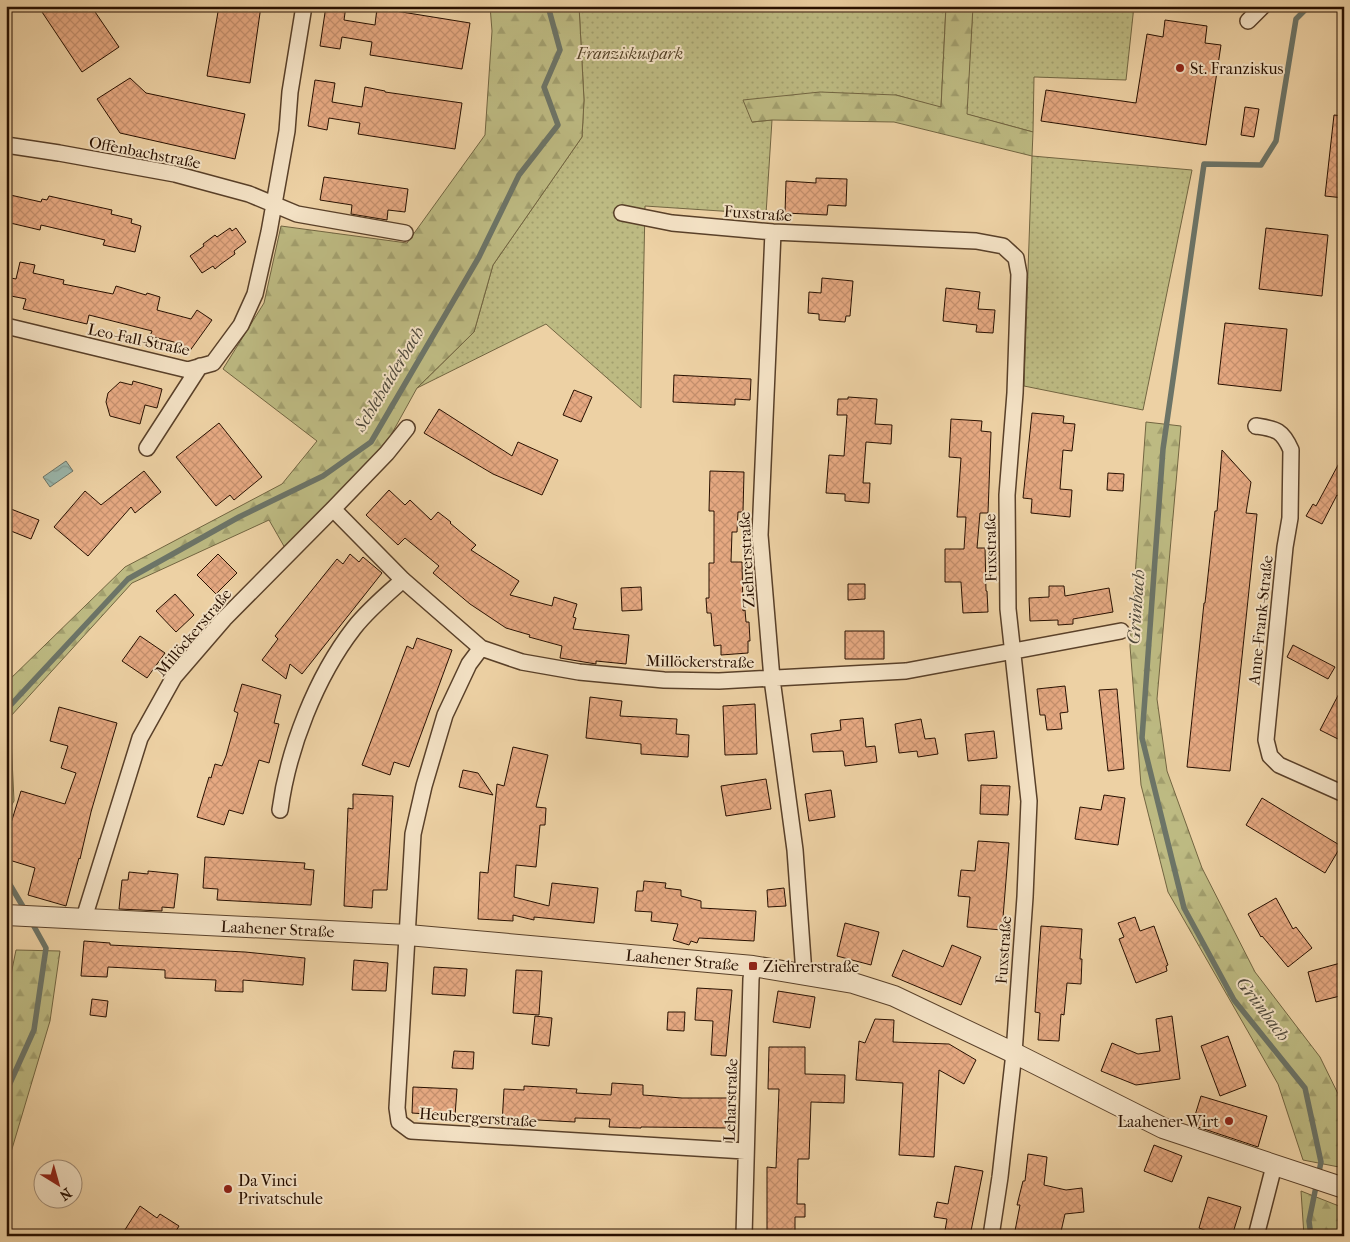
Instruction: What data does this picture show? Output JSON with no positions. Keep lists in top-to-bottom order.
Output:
{
  "streets": {
    "street": [
      "Offenbachstraße",
      "Fuxstraße",
      "Leo-Fall-Straße",
      "Ziehrerstraße",
      "Anne-Frank-Straße",
      "Millöckerstraße",
      "Laahener Straße",
      "Leharstraße",
      "Heubergerstraße"
    ]
  },
  "crossings": [
    ["Offenbachstraße", "Leo-Fall-Straße"],
    ["Fuxstraße", "Ziehrerstraße"],
    ["Fuxstraße", "Millöckerstraße"],
    ["Fuxstraße", "Laahener Straße"],
    ["Ziehrerstraße", "Millöckerstraße"],
    ["Ziehrerstraße", "Laahener Straße"],
    ["Millöckerstraße", "Laahener Straße"],
    ["Millöckerstraße", "Heubergerstraße"],
    ["Laahener Straße", "Leharstraße"],
    ["Laahener Straße", "Heubergerstraße"],
    ["Leharstraße", "Heubergerstraße"]
  ],
  "water": ["Schlehaiderbach", "Grünbach"],
  "parks": ["Franziskuspark"],
  "places": {
    "other": ["St. Franziskus", "Laahener Wirt", "Da Vinci Privatschule"],
    "transit": ["Ziehrerstraße"]
  },
  "north": "bottom right"
}
